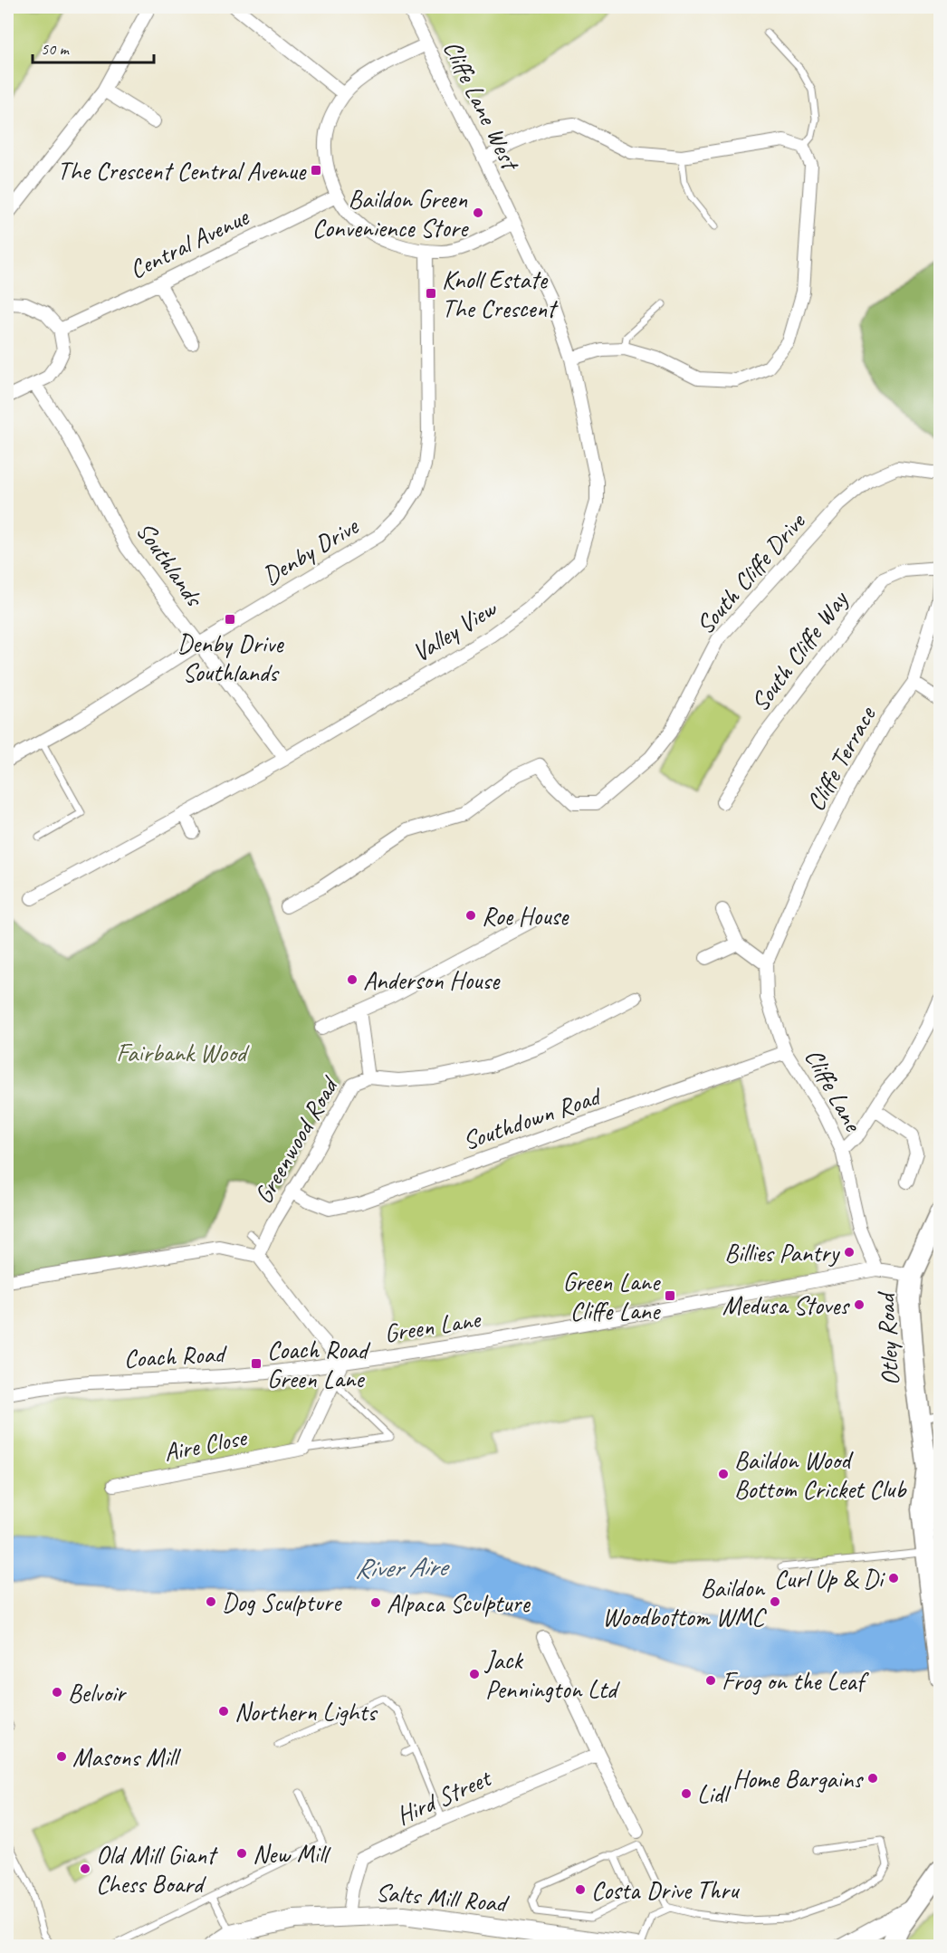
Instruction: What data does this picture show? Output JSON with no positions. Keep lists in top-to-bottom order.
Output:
{
  "streets": {
    "main road": ["Otley Road"],
    "street": [
      "Cliffe Lane West",
      "Central Avenue",
      "Denby Drive",
      "Southlands",
      "South Cliffe Drive",
      "Valley View",
      "South Cliffe Way",
      "Cliffe Terrace",
      "Cliffe Lane",
      "Southdown Road",
      "Greenwood Road",
      "Green Lane",
      "Coach Road",
      "Aire Close",
      "Hird Street",
      "Salts Mill Road"
    ]
  },
  "crossings": [
    ["Cliffe Lane West", "Valley View"],
    ["Denby Drive", "Southlands"],
    ["Southlands", "Valley View"],
    ["South Cliffe Way", "Cliffe Terrace"],
    ["Cliffe Terrace", "Cliffe Lane"],
    ["Cliffe Lane", "Southdown Road"],
    ["Cliffe Lane", "Green Lane"],
    ["Southdown Road", "Greenwood Road"],
    ["Green Lane", "Otley Road"],
    ["Green Lane", "Coach Road"],
    ["Hird Street", "Salts Mill Road"]
  ],
  "water": ["River Aire"],
  "parks": ["Fairbank Wood"],
  "places": {
    "transit": [
      "The Crescent Central Avenue",
      "Knoll Estate The Crescent",
      "Denby Drive Southlands",
      "Green Lane Cliffe Lane",
      "Coach Road Green Lane"
    ],
    "other": [
      "Baildon Green Convenience Store",
      "Roe House",
      "Anderson House",
      "Billies Pantry",
      "Medusa Stoves",
      "Baildon Wood Bottom Cricket Club",
      "Curl Up & Di",
      "Dog Sculpture",
      "Baildon Woodbottom WMC",
      "Alpaca Sculpture",
      "Jack Pennington Ltd",
      "Frog on the Leaf",
      "Belvoir",
      "Northern Lights",
      "Masons Mill",
      "Home Bargains",
      "Lidl",
      "New Mill",
      "Old Mill Giant Chess Board",
      "Costa Drive Thru"
    ]
  },
  "scale_bar": "50 m"
}
